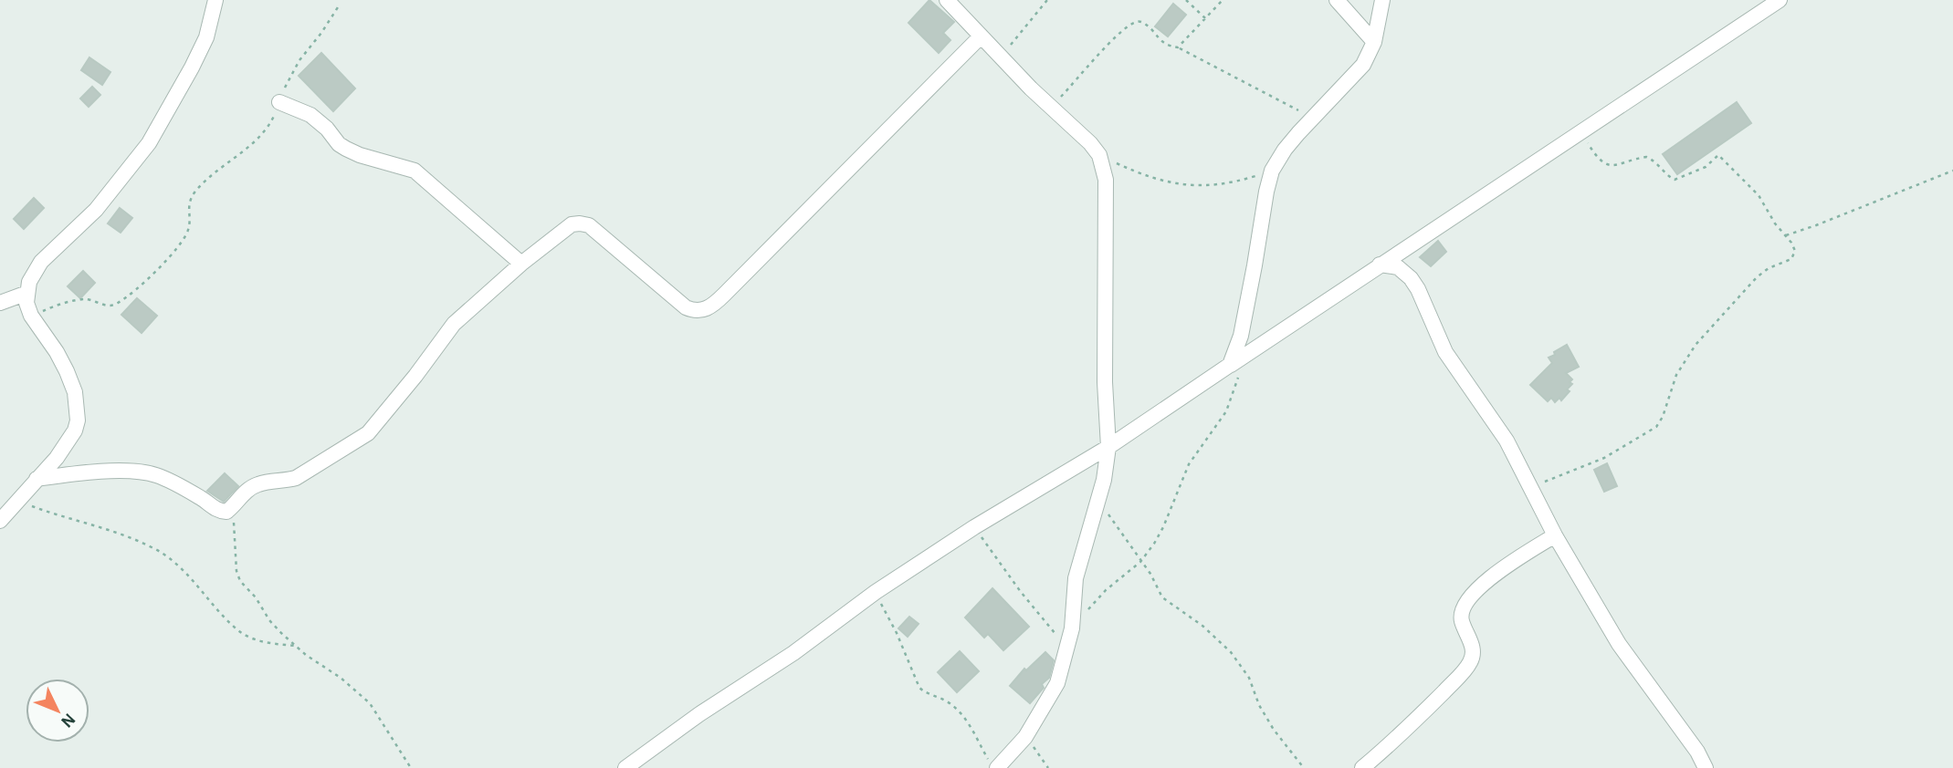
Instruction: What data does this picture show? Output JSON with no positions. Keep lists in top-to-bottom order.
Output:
{
  "north": "bottom right"
}
